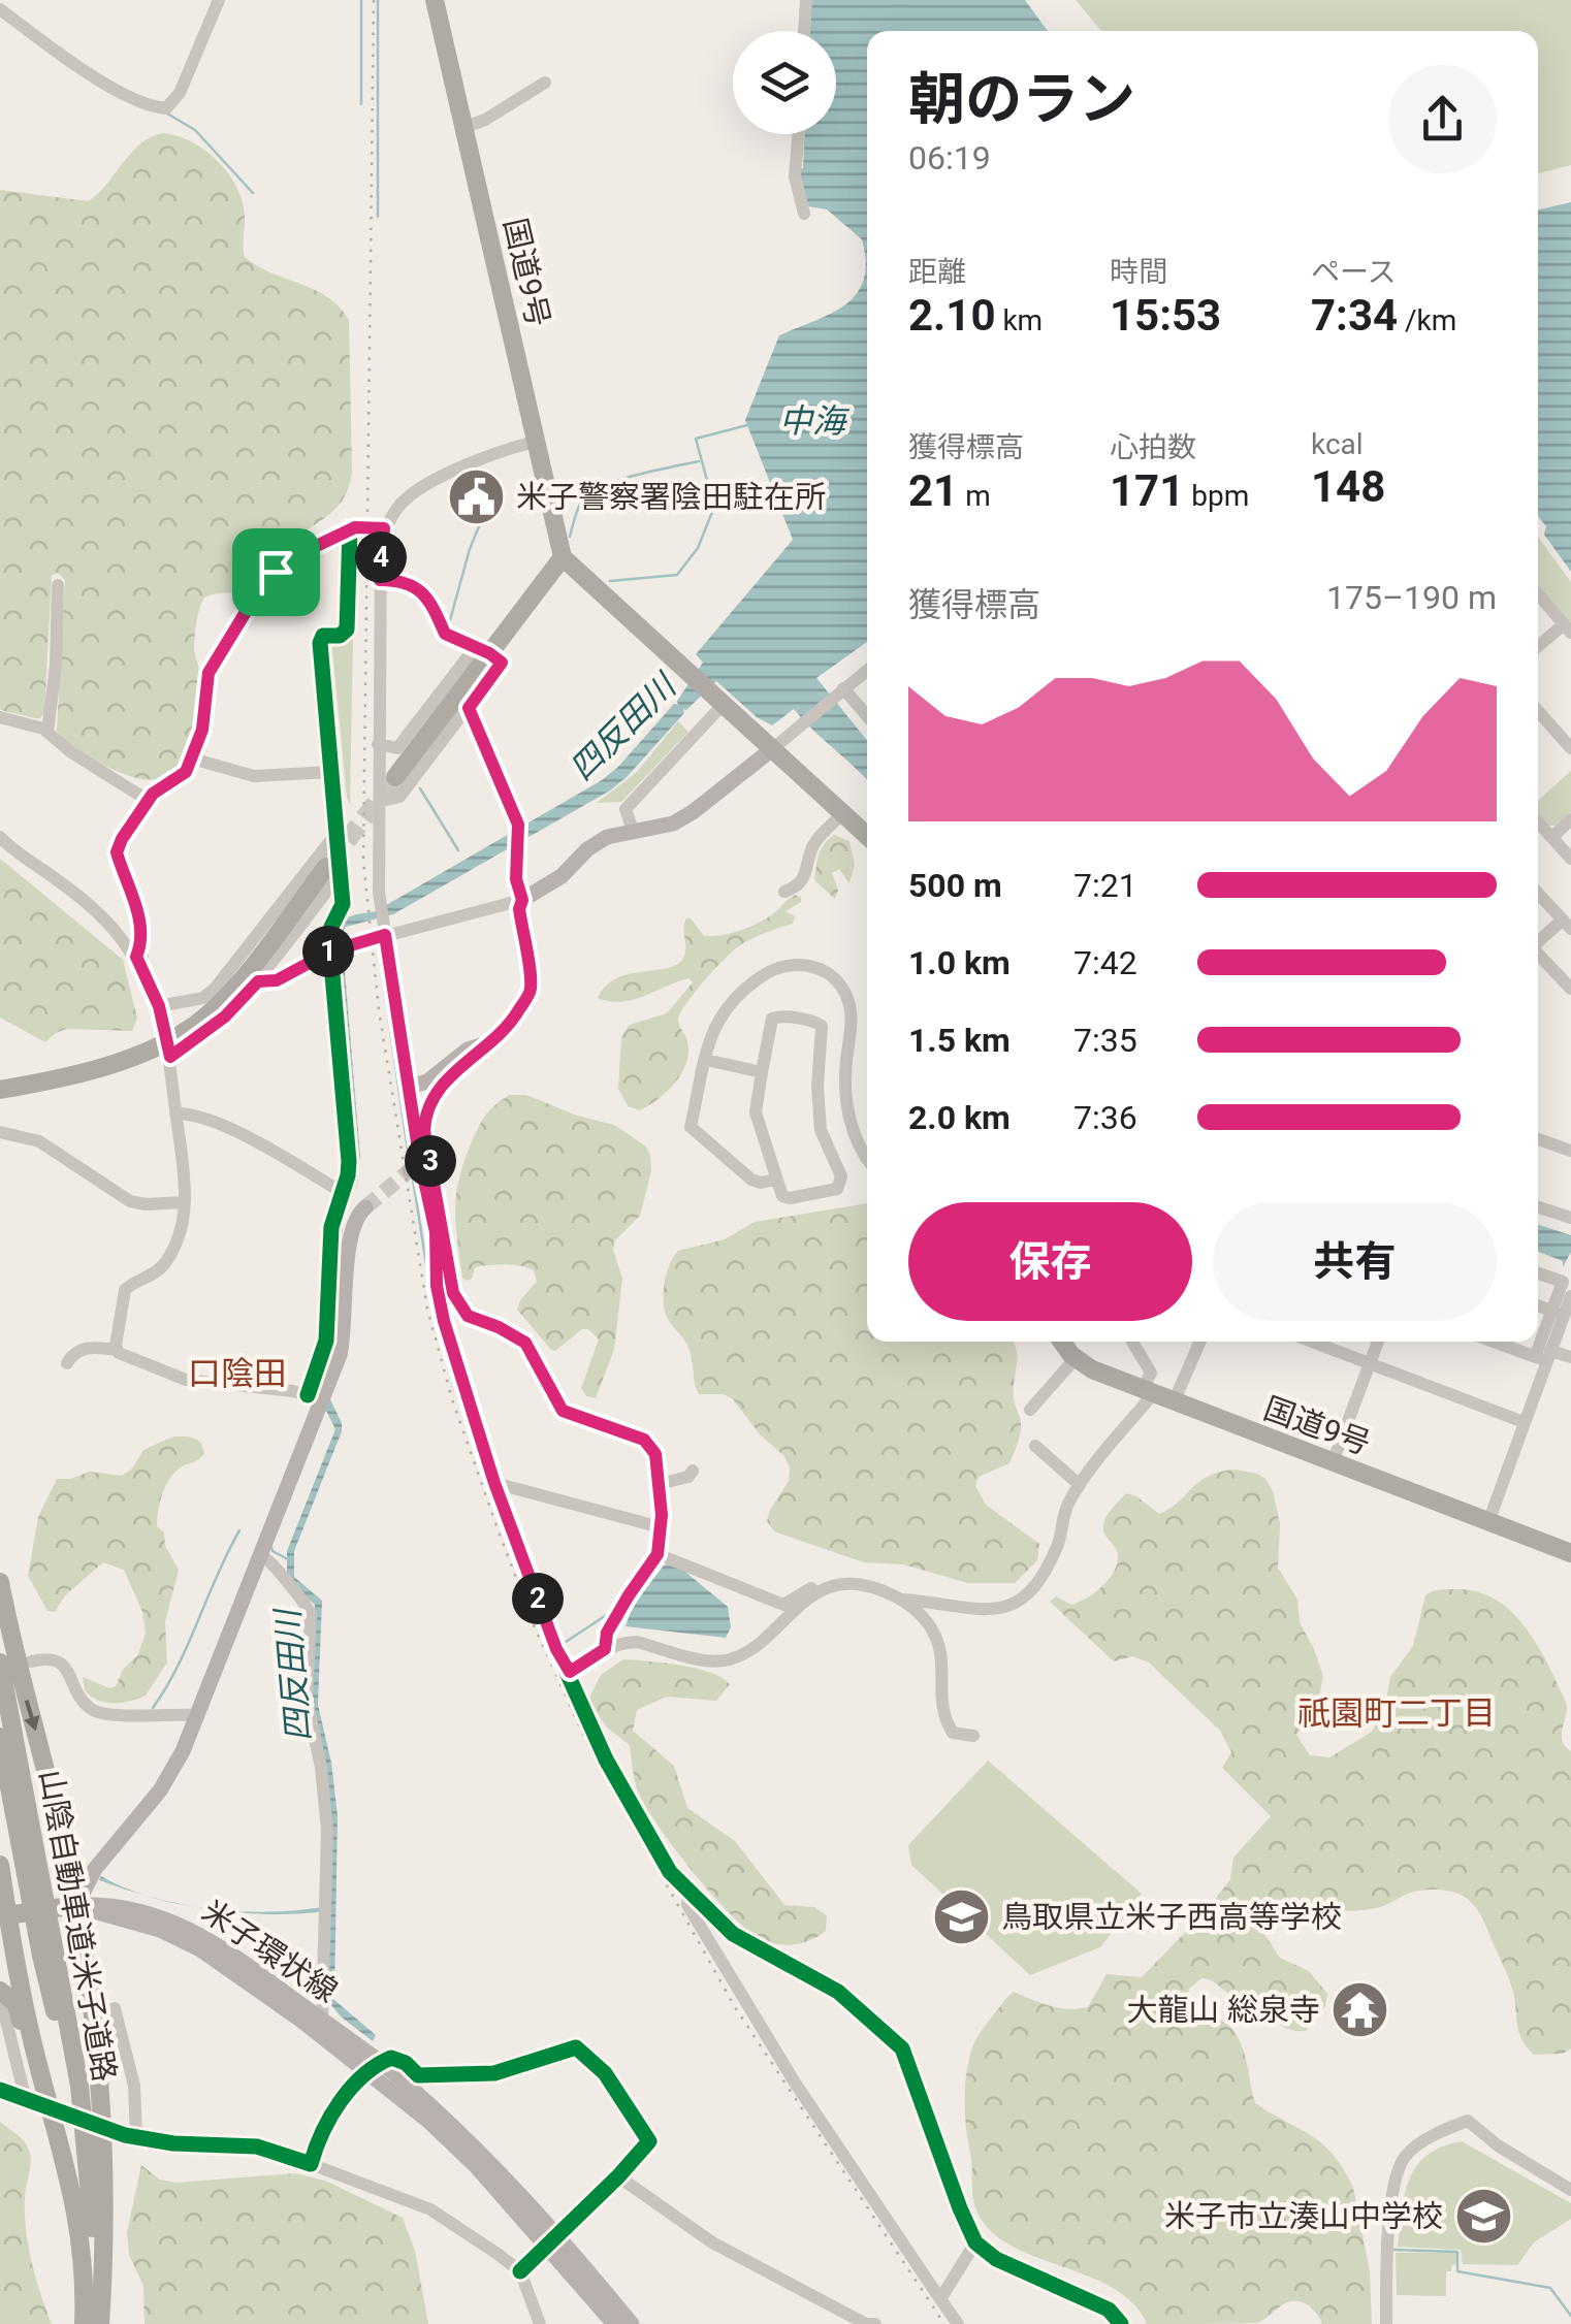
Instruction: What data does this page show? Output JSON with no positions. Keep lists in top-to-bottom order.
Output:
{
  "streets": {
    "highway": ["国道9号", "山陰自動車道;米子道路"],
    "main road": ["米子環状線"]
  },
  "districts": ["口陰田", "祇園町二丁目"],
  "water": ["中海", "四反田川"],
  "places": {
    "public building": ["米子警察署陰田駐在所"],
    "school or university": ["鳥取県立米子西高等学校", "米子市立湊山中学校"],
    "temple": ["大龍山 総泉寺"]
  },
  "page": {
    "heading": ["朝のラン", "06:19"],
    "stats": [
      ["距離", "2.10 km"],
      ["時間", "15:53"],
      ["ペース", "7:34 /km"],
      ["獲得標高", "21 m"],
      ["心拍数", "171 bpm"],
      ["kcal", "148"]
    ],
    "pins": [
      "4",
      "1",
      "3",
      "2"
    ],
    "chart": ["獲得標高", "175–190 m"],
    "list": [
      {
        "name": "500 m",
        "note": "7:21"
      },
      {
        "name": "1.0 km",
        "note": "7:42"
      },
      {
        "name": "1.5 km",
        "note": "7:35"
      },
      {
        "name": "2.0 km",
        "note": "7:36"
      }
    ],
    "buttons": ["保存", "共有"]
  }
}
